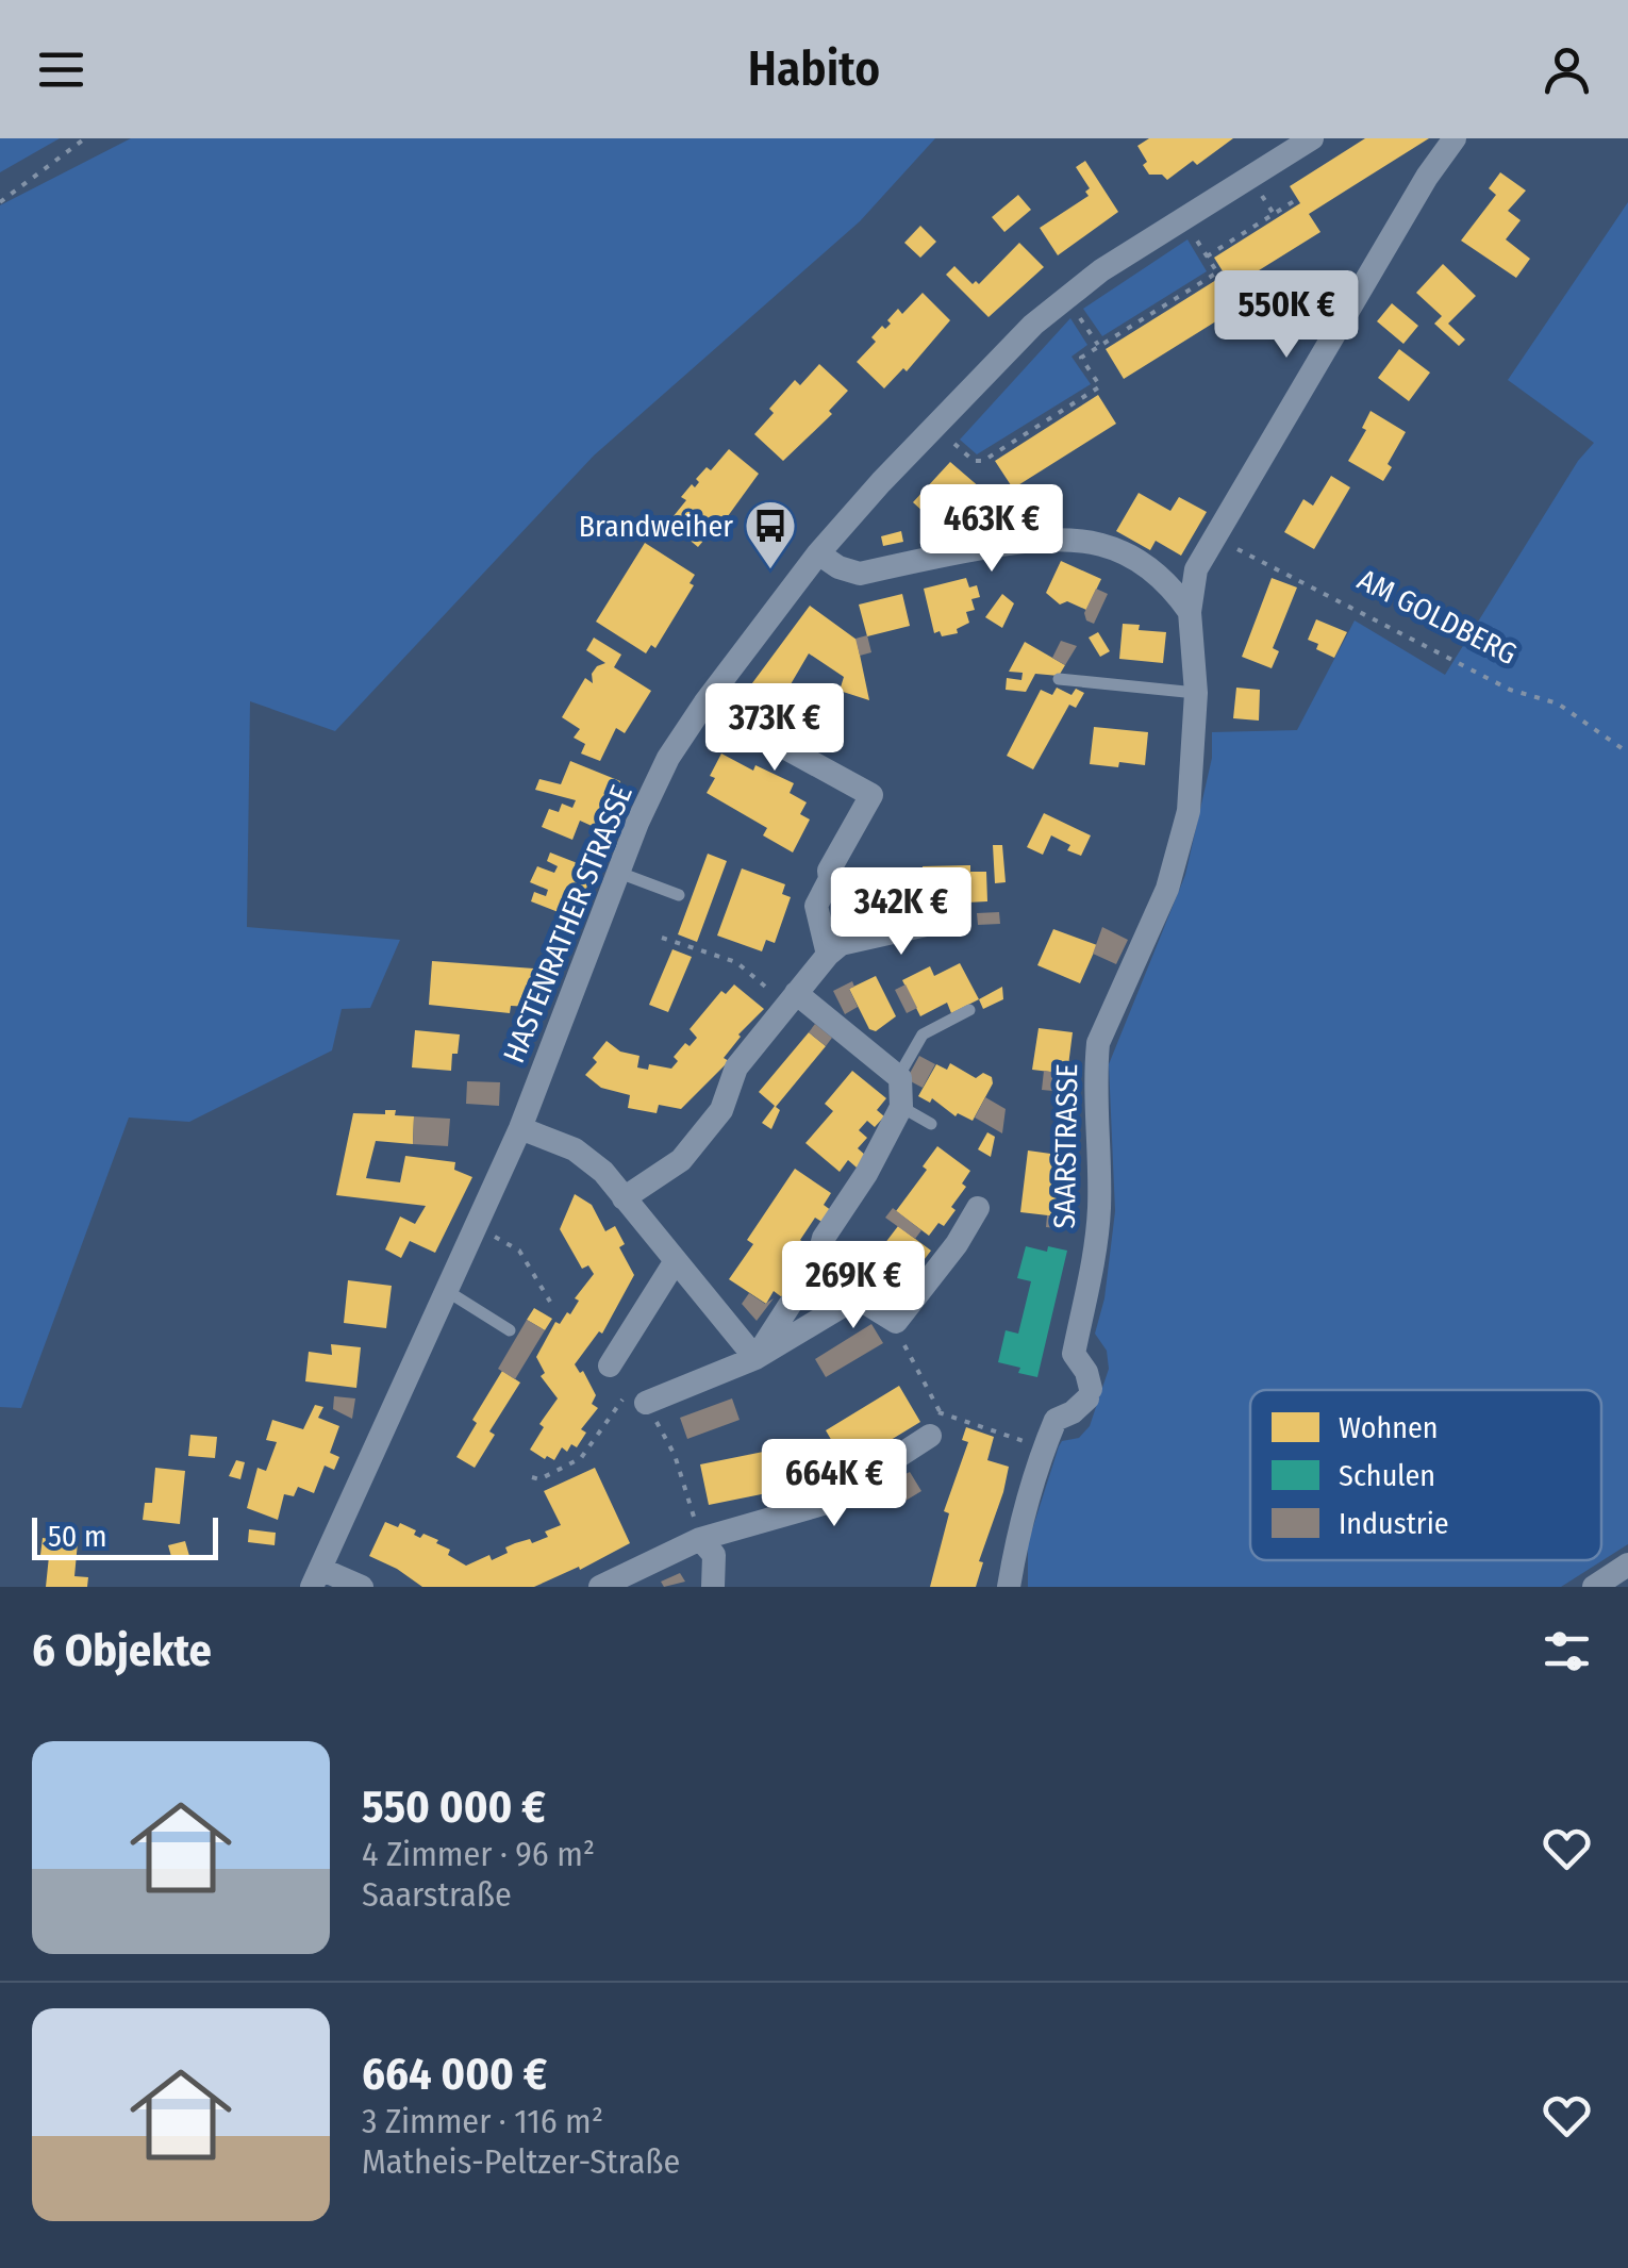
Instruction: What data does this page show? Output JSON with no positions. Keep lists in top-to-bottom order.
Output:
{
  "streets": {
    "street": ["HASTENRATHER STRASSE", "SAARSTRASSE"],
    "path": ["AM GOLDBERG"]
  },
  "crossings": [
    ["AM GOLDBERG", "SAARSTRASSE"]
  ],
  "places": {
    "bus stop": ["Brandweiher"]
  },
  "legend": ["Wohnen", "Schulen", "Industrie"],
  "scale_bar": "50 m",
  "page": {
    "header": "Habito",
    "price": [
      "550K €",
      "463K €",
      "373K €",
      "342K €",
      "269K €",
      "664K €"
    ],
    "scale": "50 m",
    "heading": "6 Objekte",
    "list": [
      {
        "name": "550 000 €",
        "note": "4 Zimmer · 96 m² · Saarstraße"
      },
      {
        "name": "664 000 €",
        "note": "3 Zimmer · 116 m² · Matheis-Peltzer-Straße"
      }
    ]
  }
}
